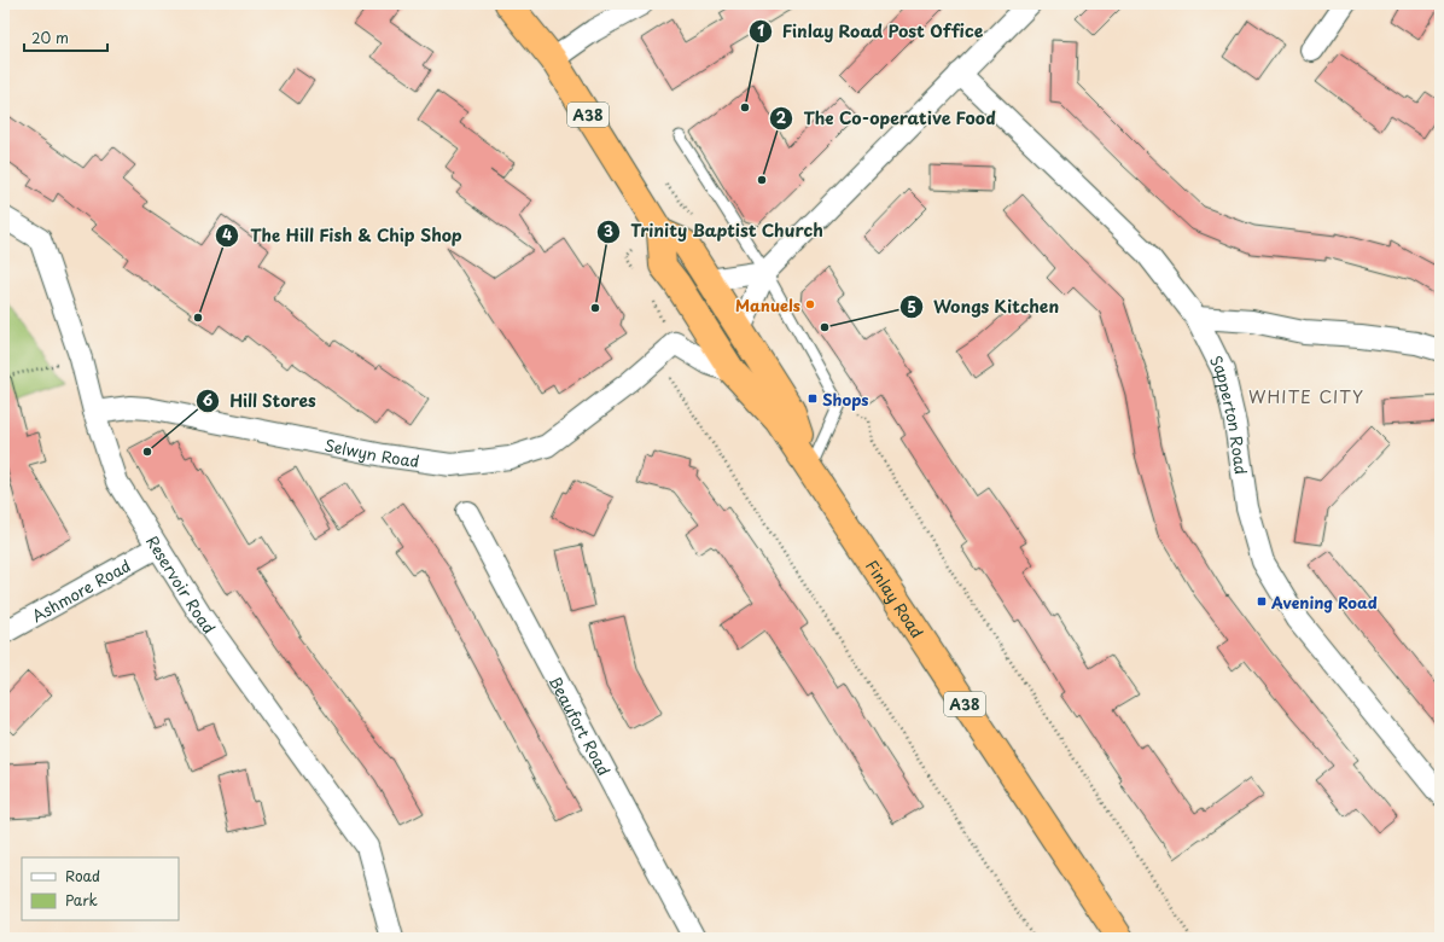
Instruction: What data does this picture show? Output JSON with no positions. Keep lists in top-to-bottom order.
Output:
{
  "streets": {
    "highway": ["A38", "Finlay Road"],
    "street": [
      "Sapperton Road",
      "Selwyn Road",
      "Reservoir Road",
      "Ashmore Road",
      "Beaufort Road"
    ]
  },
  "crossings": [
    ["A38", "Finlay Road"],
    ["Selwyn Road", "Reservoir Road"],
    ["Selwyn Road", "Finlay Road"],
    ["Reservoir Road", "Ashmore Road"]
  ],
  "districts": ["WHITE CITY"],
  "places": {
    "other": [
      "Finlay Road Post Office",
      "The Co-operative Food",
      "Manuels",
      "Trinity Baptist Church",
      "The Hill Fish & Chip Shop",
      "Wongs Kitchen",
      "Hill Stores"
    ],
    "transit": ["Shops", "Avening Road"]
  },
  "legend": ["Road", "Park"],
  "scale_bar": "20 m"
}
